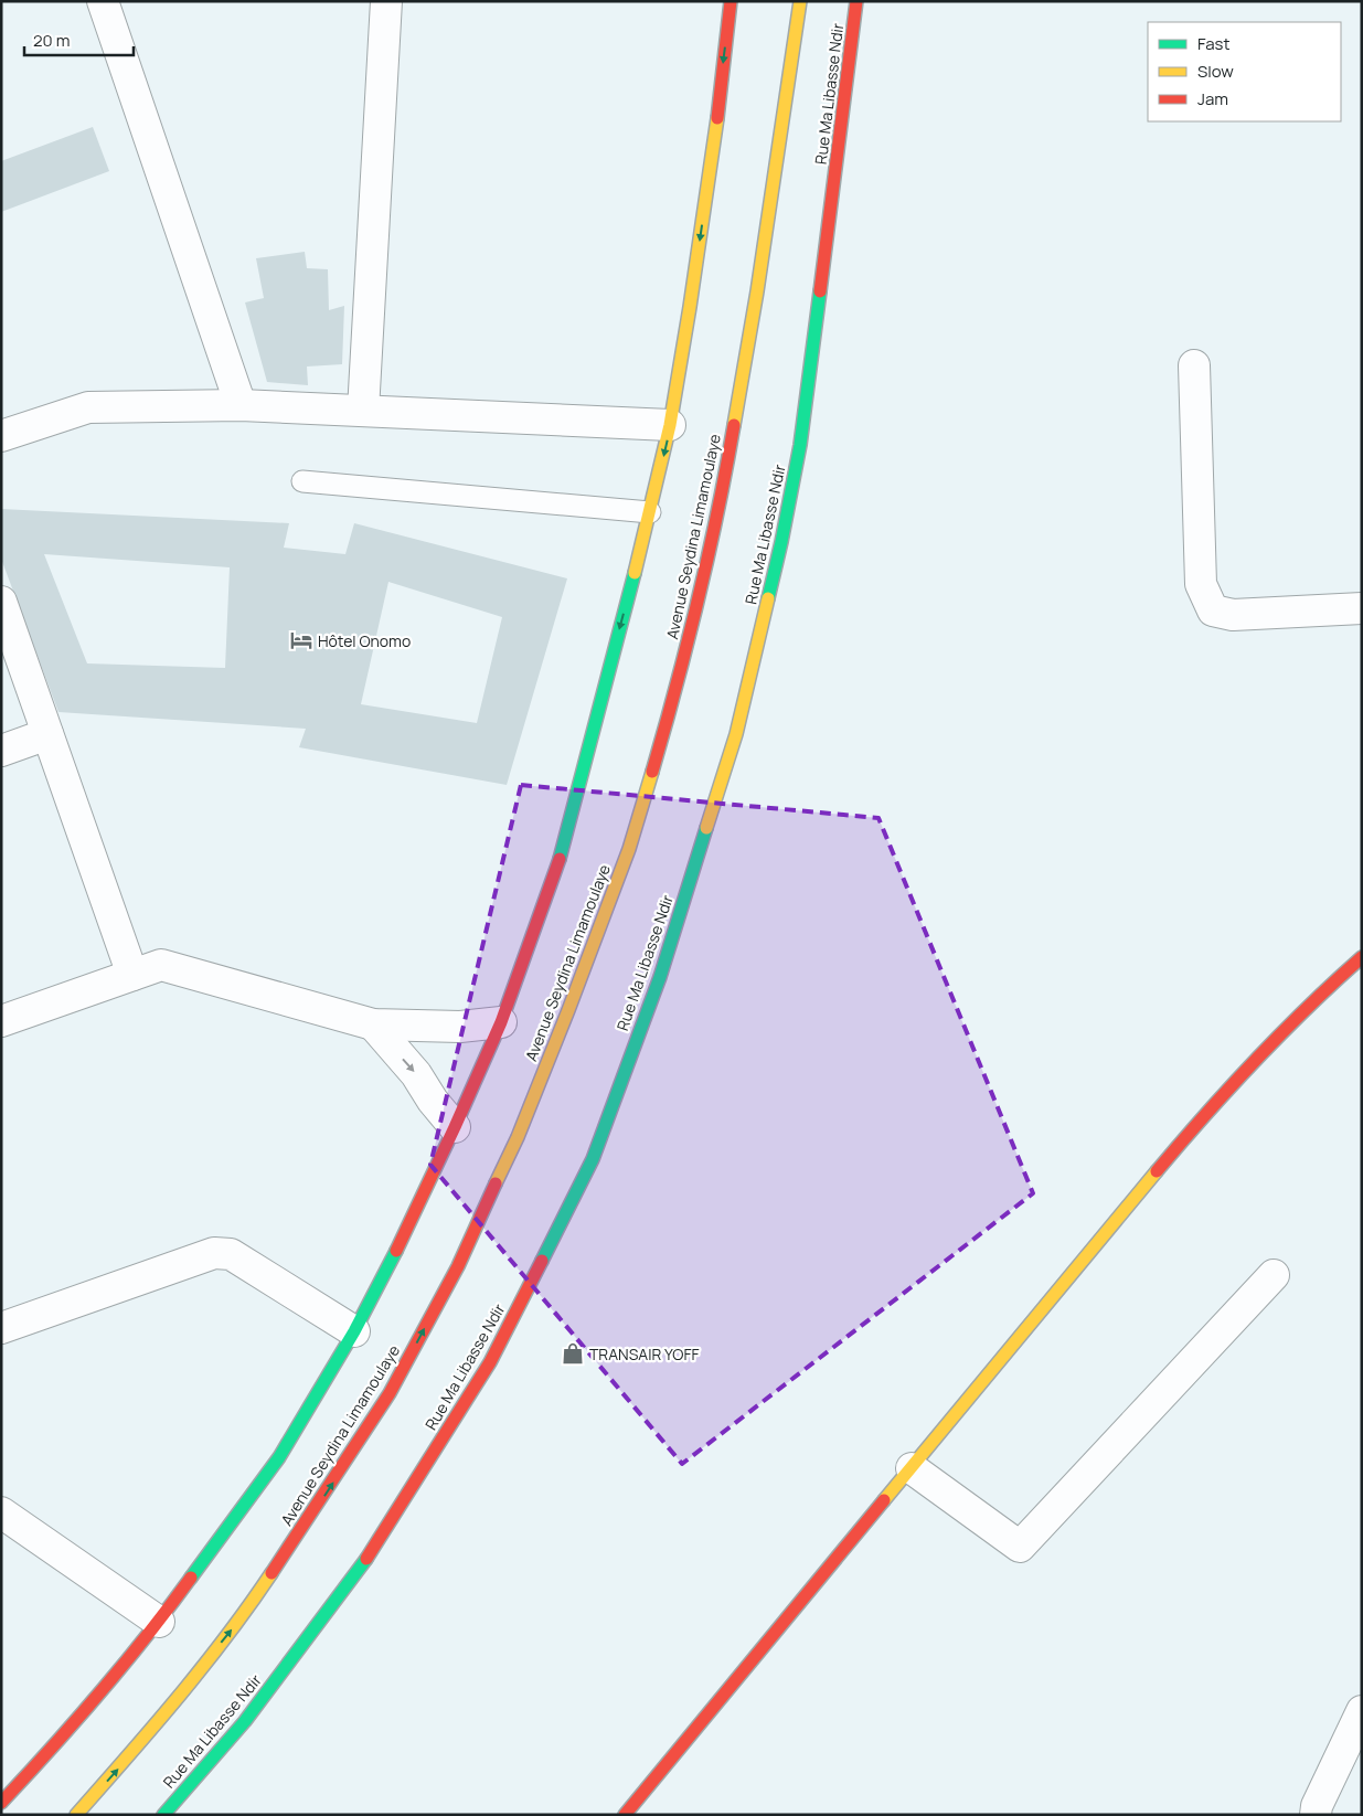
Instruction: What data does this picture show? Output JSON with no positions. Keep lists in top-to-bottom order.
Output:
{
  "streets": {
    "main road": ["Rue Ma Libasse Ndir", "Avenue Seydina Limamoulaye"]
  },
  "places": {
    "hotel": ["Hôtel Onomo"],
    "shop": ["TRANSAIR YOFF"]
  },
  "legend": ["Fast", "Slow", "Jam"],
  "scale_bar": "20 m"
}
